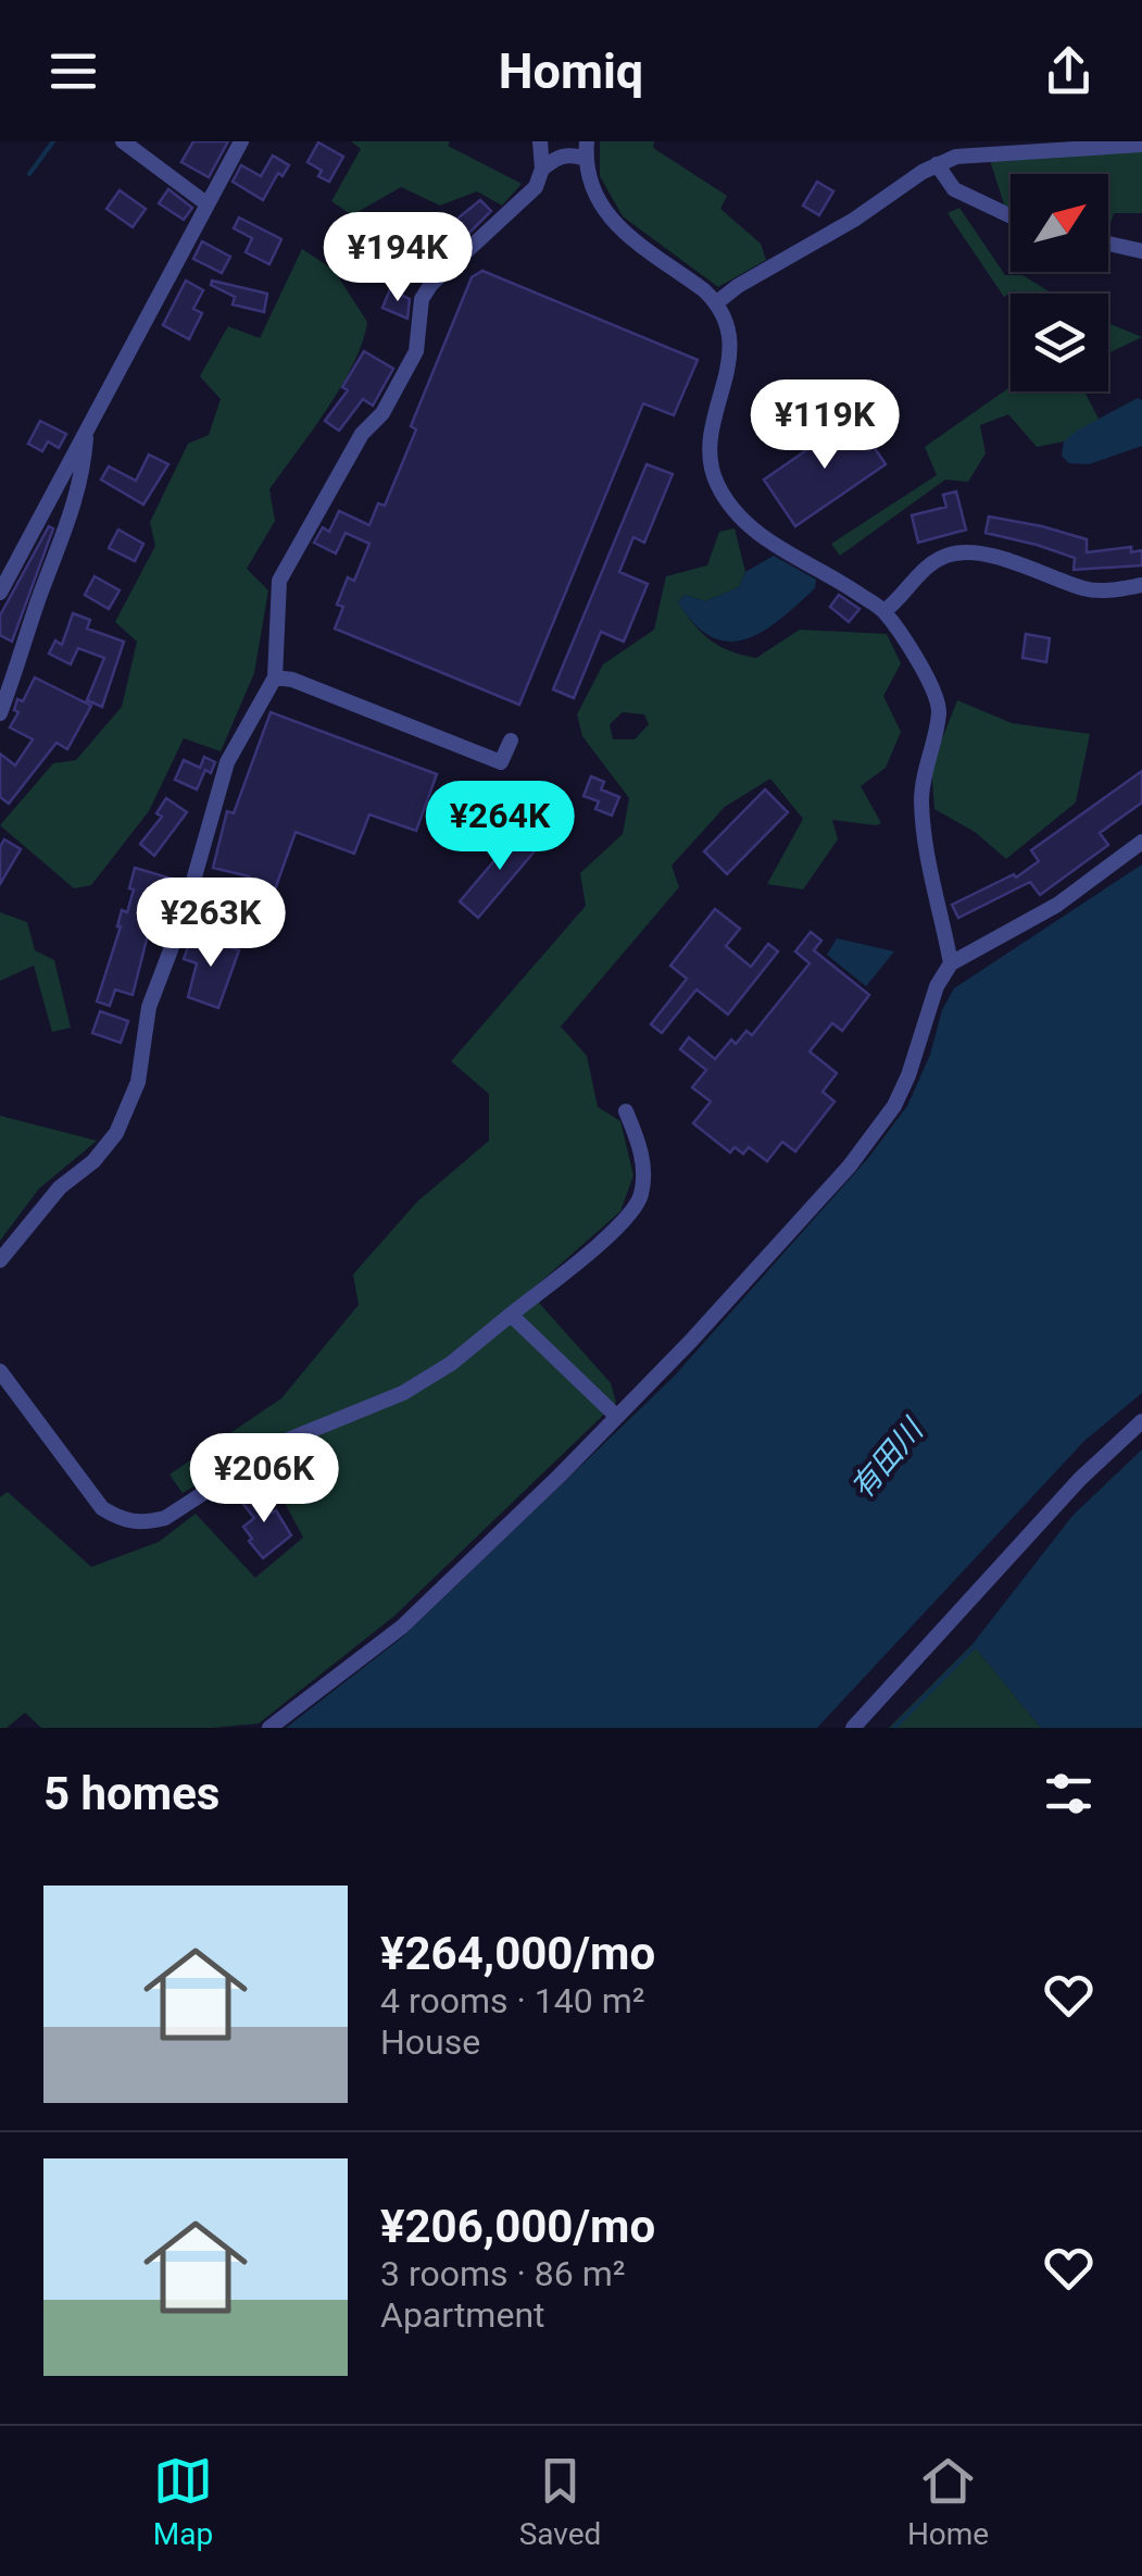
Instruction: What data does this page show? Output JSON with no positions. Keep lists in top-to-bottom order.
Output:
{
  "water": ["有田川"],
  "north": "top right",
  "page": {
    "header": "Homiq",
    "price": [
      "¥194K",
      "¥119K",
      "¥264K",
      "¥263K",
      "¥206K"
    ],
    "heading": "5 homes",
    "list": [
      {
        "name": "¥264,000/mo",
        "note": "4 rooms · 140 m² · House"
      },
      {
        "name": "¥206,000/mo",
        "note": "3 rooms · 86 m² · Apartment"
      }
    ],
    "tabs": ["Map", "Saved", "Home"]
  }
}
